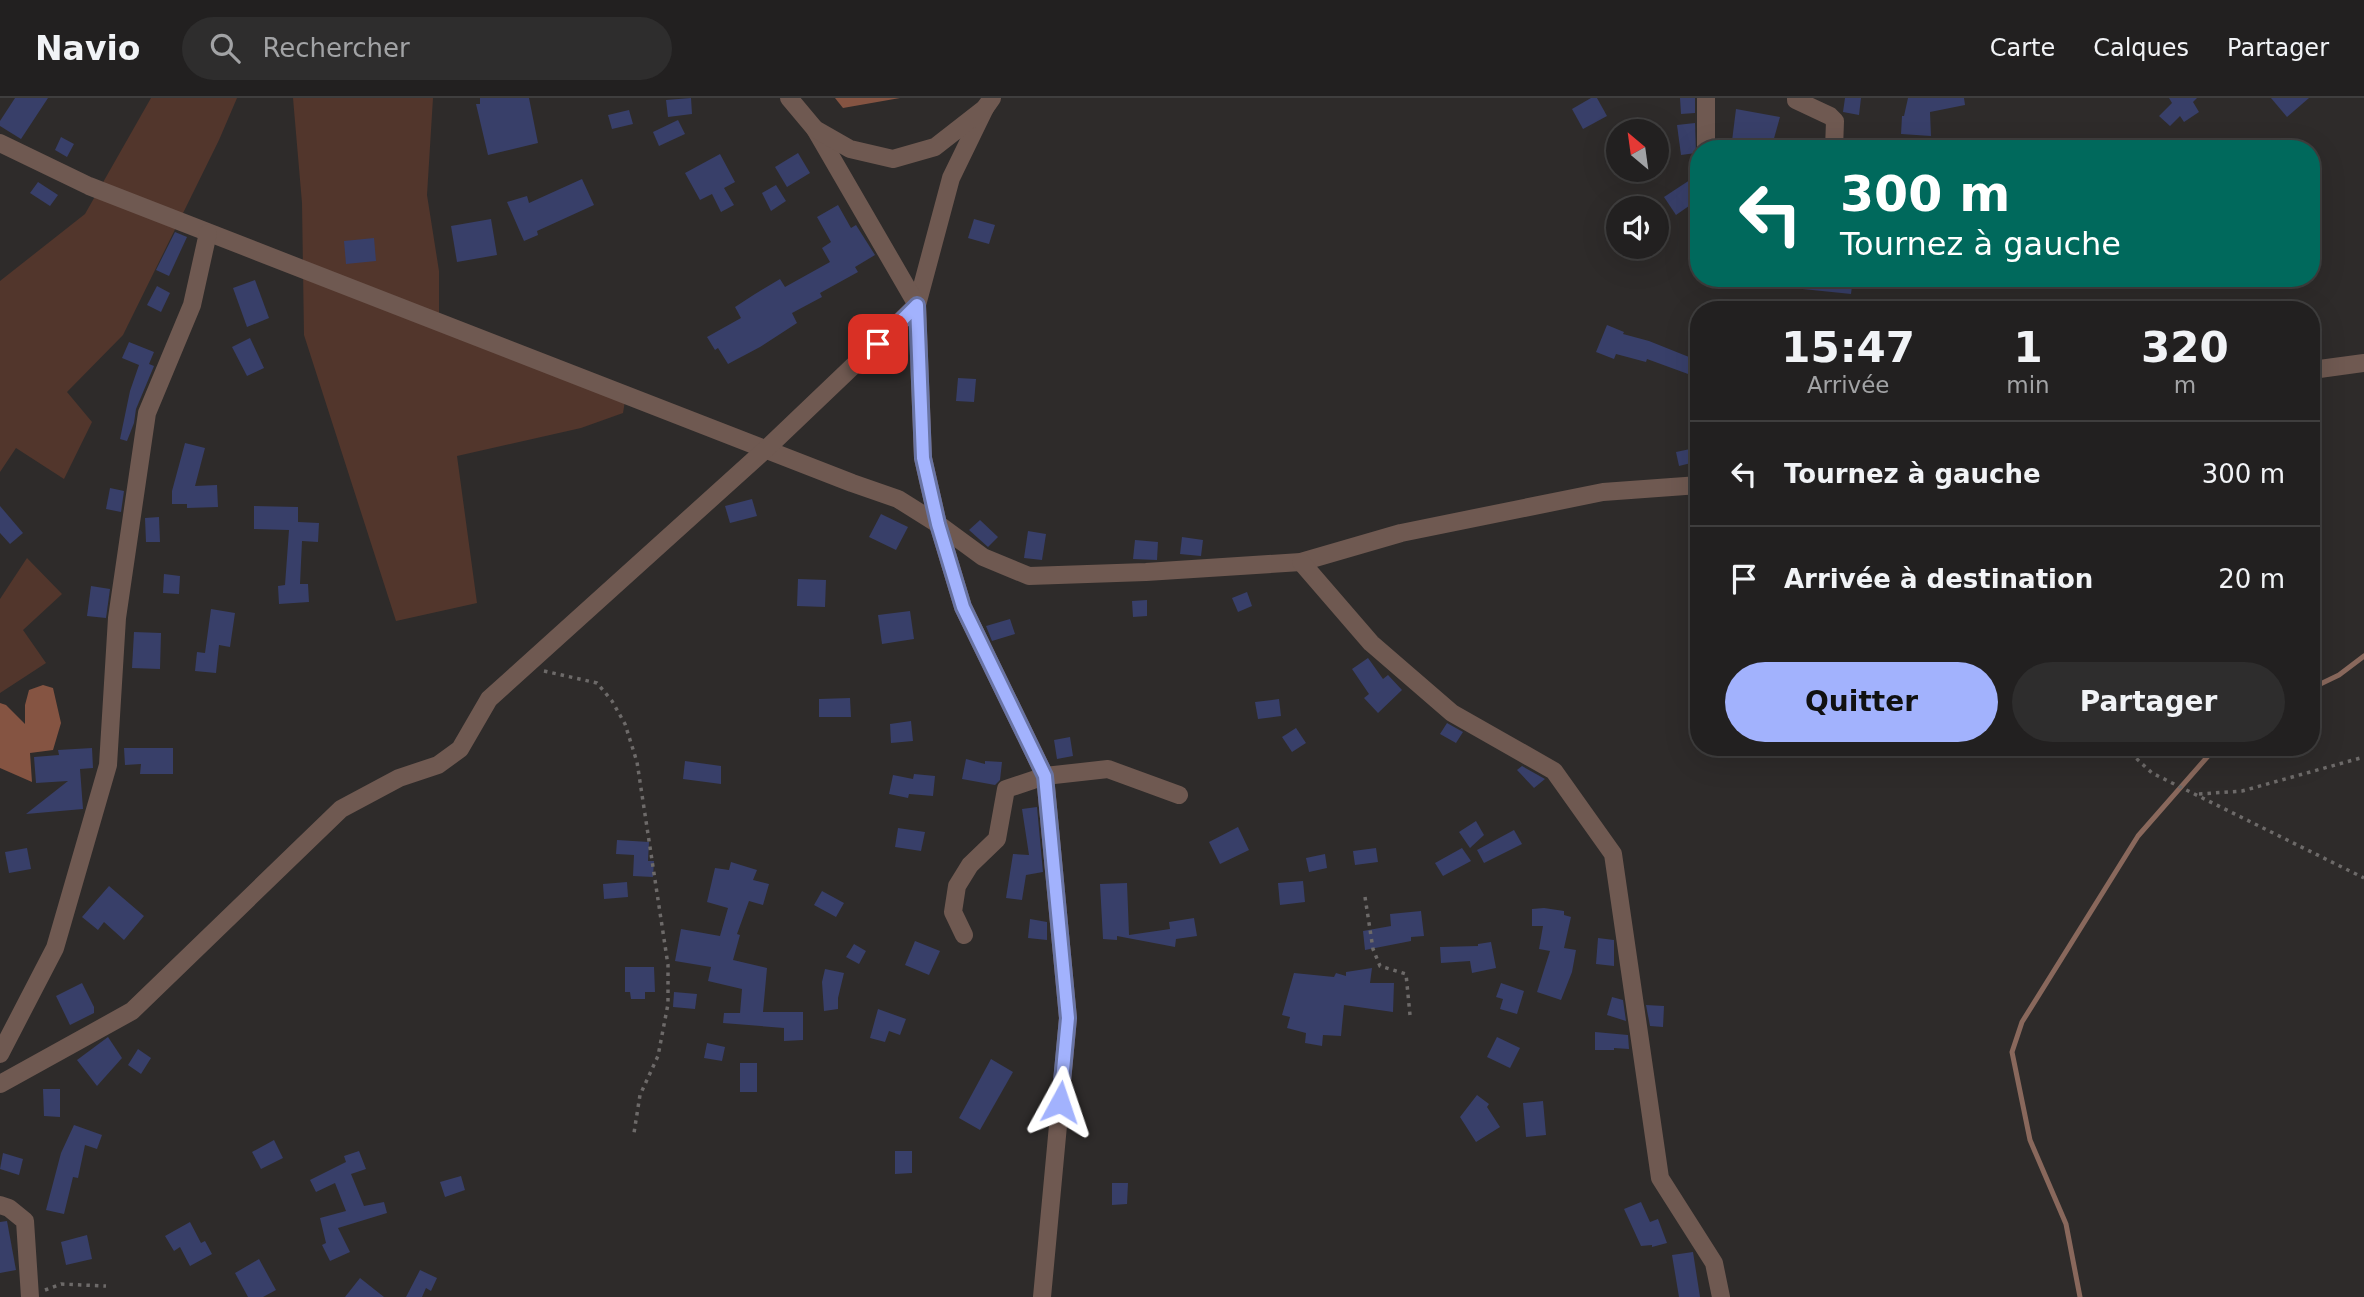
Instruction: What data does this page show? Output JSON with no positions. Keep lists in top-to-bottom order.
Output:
{
  "north": "top left",
  "page": {
    "header": "Navio",
    "search": "Rechercher",
    "nav": ["Carte", "Calques", "Partager"],
    "turn": ["300 m", "Tournez à gauche"],
    "eta": [
      "15:47",
      "Arrivée",
      "1",
      "min",
      "320",
      "m"
    ],
    "list": [
      {
        "name": "Tournez à gauche",
        "value": "300 m"
      },
      {
        "name": "Arrivée à destination",
        "value": "20 m"
      }
    ],
    "buttons": ["Quitter", "Partager"]
  }
}
